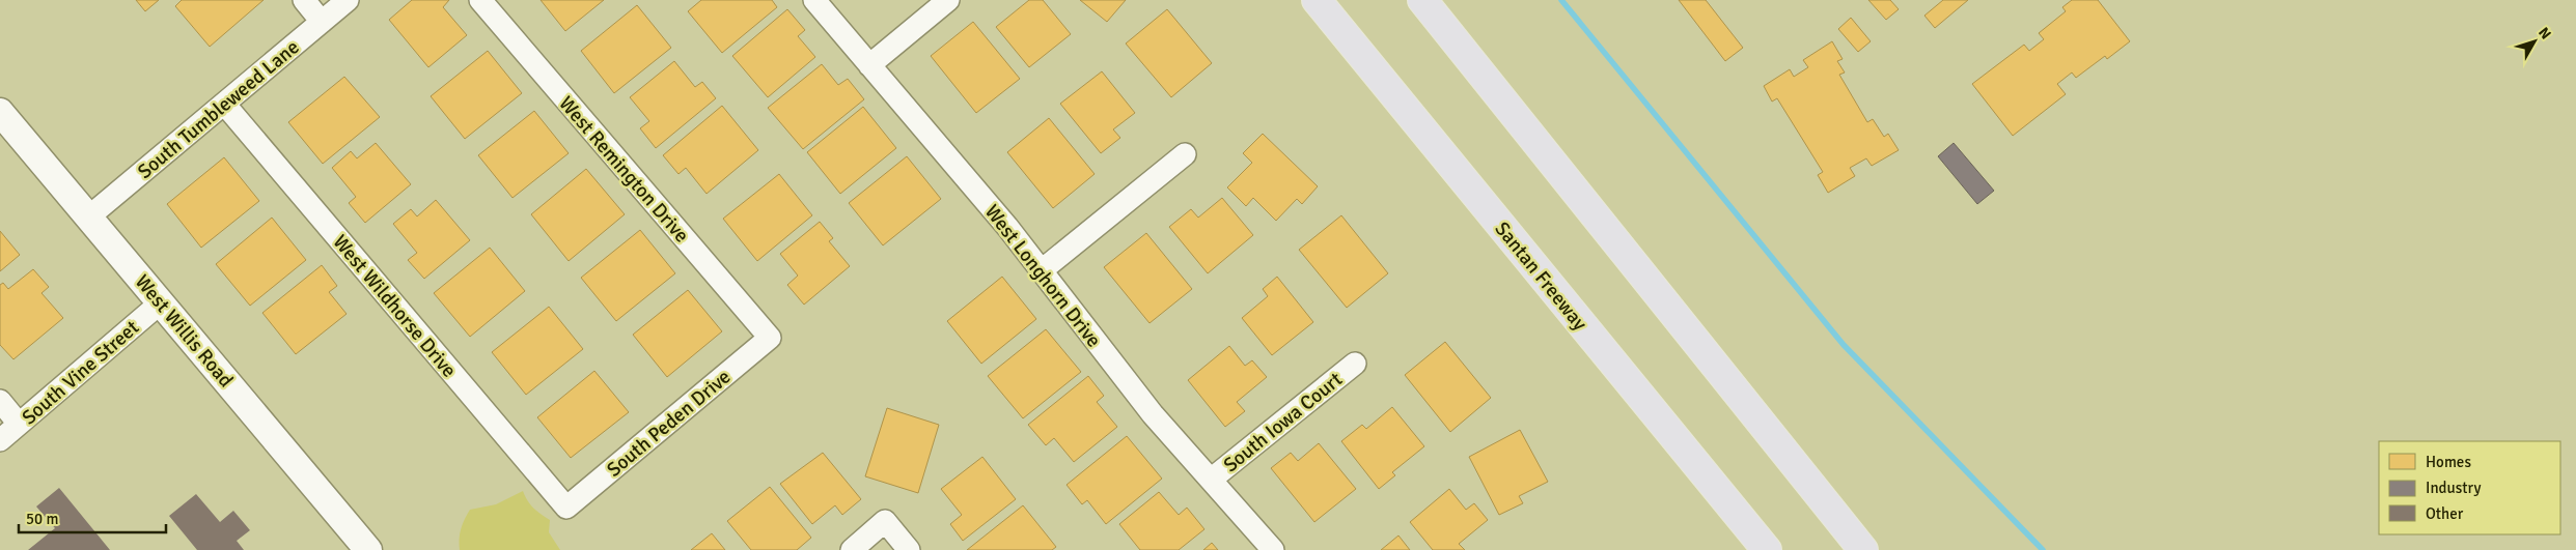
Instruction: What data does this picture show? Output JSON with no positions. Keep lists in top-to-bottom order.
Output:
{
  "streets": {
    "highway": ["Santan Freeway"],
    "street": [
      "South Tumbleweed Lane",
      "West Remington Drive",
      "West Longhorn Drive",
      "West Wildhorse Drive",
      "West Willis Road",
      "South Vine Street",
      "South Iowa Court",
      "South Peden Drive"
    ]
  },
  "crossings": [
    ["South Tumbleweed Lane", "West Wildhorse Drive"],
    ["South Tumbleweed Lane", "West Willis Road"],
    ["West Remington Drive", "South Peden Drive"],
    ["West Longhorn Drive", "South Iowa Court"],
    ["West Wildhorse Drive", "South Peden Drive"],
    ["West Willis Road", "South Vine Street"]
  ],
  "legend": ["Homes", "Industry", "Other"],
  "scale_bar": "50 m",
  "north": "top right"
}
